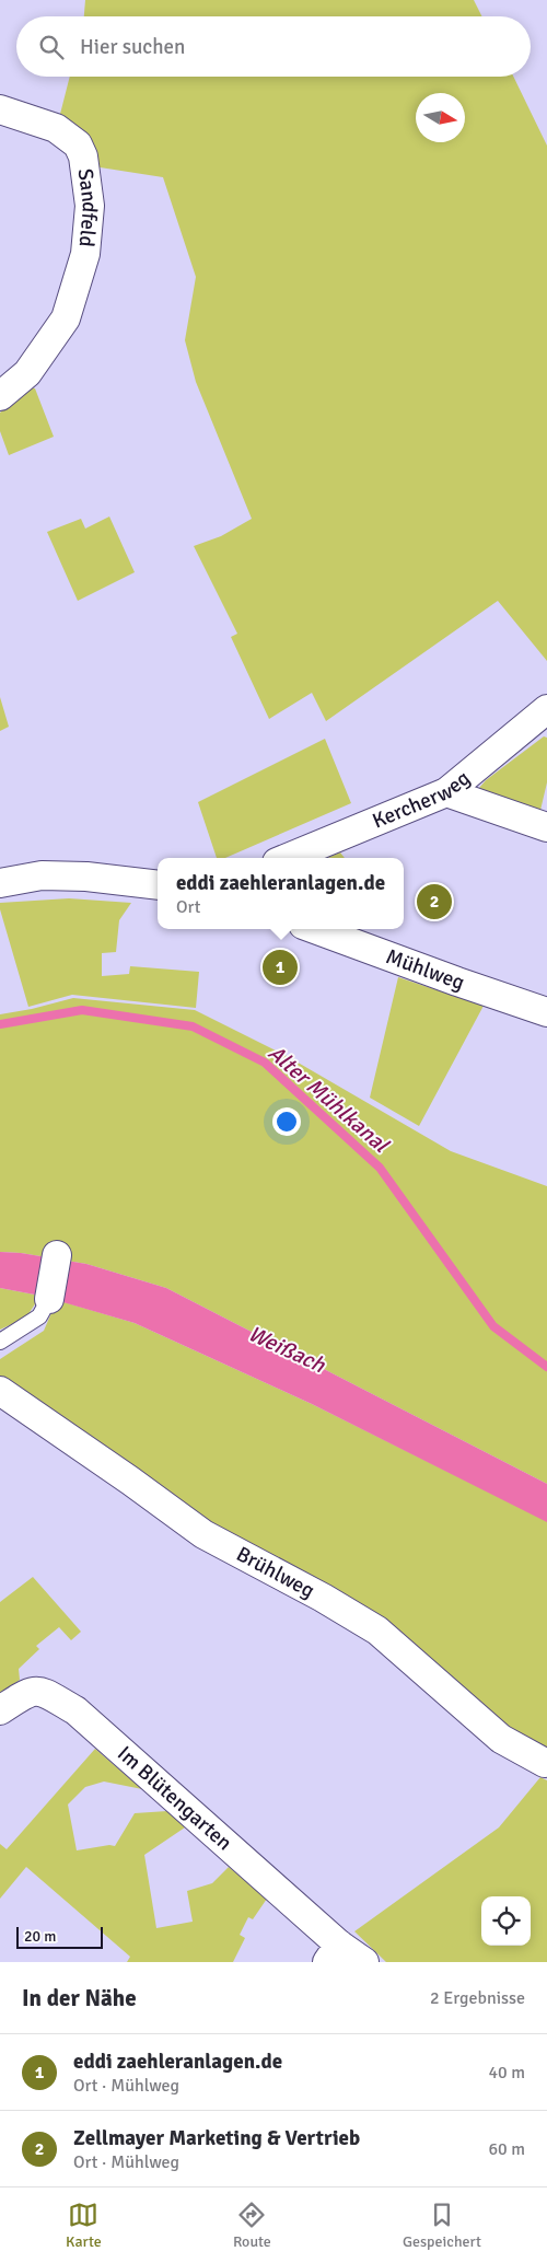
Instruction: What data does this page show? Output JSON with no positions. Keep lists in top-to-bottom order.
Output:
{
  "streets": {
    "street": [
      "Sandfeld",
      "Kercherweg",
      "Mühlweg",
      "Brühlweg",
      "Im Blütengarten"
    ]
  },
  "water": ["Alter Mühlkanal", "Weißach"],
  "scale_bar": "20 m",
  "north": "right",
  "page": {
    "search": "Hier suchen",
    "popup": ["eddi zaehleranlagen.de", "Ort"],
    "pins": ["2", "1"],
    "scale": "20 m",
    "heading": ["In der Nähe", "2 Ergebnisse"],
    "list": [
      {
        "mark": "1",
        "name": "eddi zaehleranlagen.de",
        "note": "Ort · Mühlweg",
        "value": "40 m"
      },
      {
        "mark": "2",
        "name": "Zellmayer Marketing & Vertrieb",
        "note": "Ort · Mühlweg",
        "value": "60 m"
      }
    ],
    "nav": ["Karte", "Route", "Gespeichert"]
  }
}
